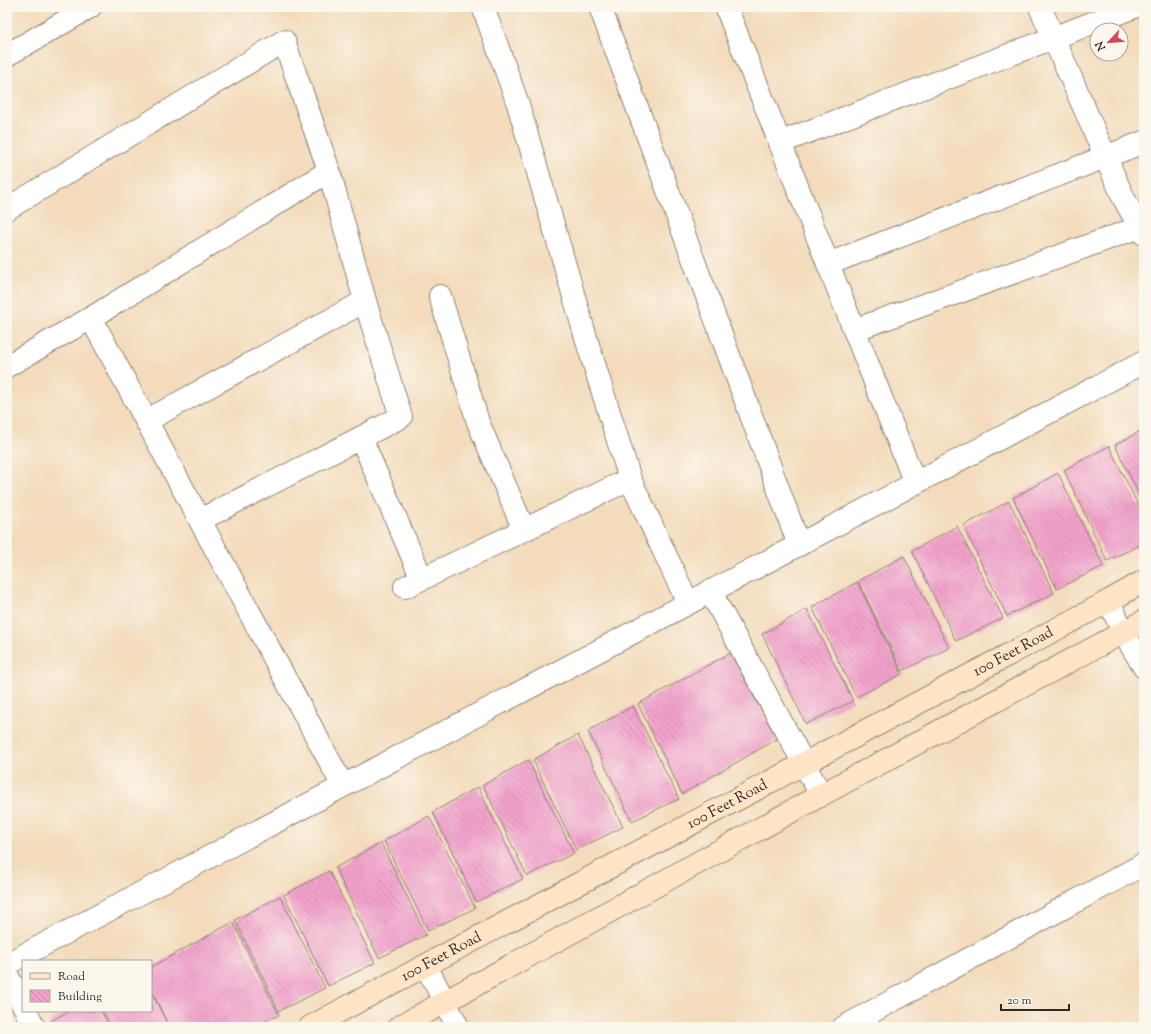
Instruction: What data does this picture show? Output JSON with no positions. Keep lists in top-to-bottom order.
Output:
{
  "streets": {
    "main road": ["100 Feet Road"]
  },
  "legend": ["Road", "Building"],
  "scale_bar": "20 m",
  "north": "bottom left"
}
